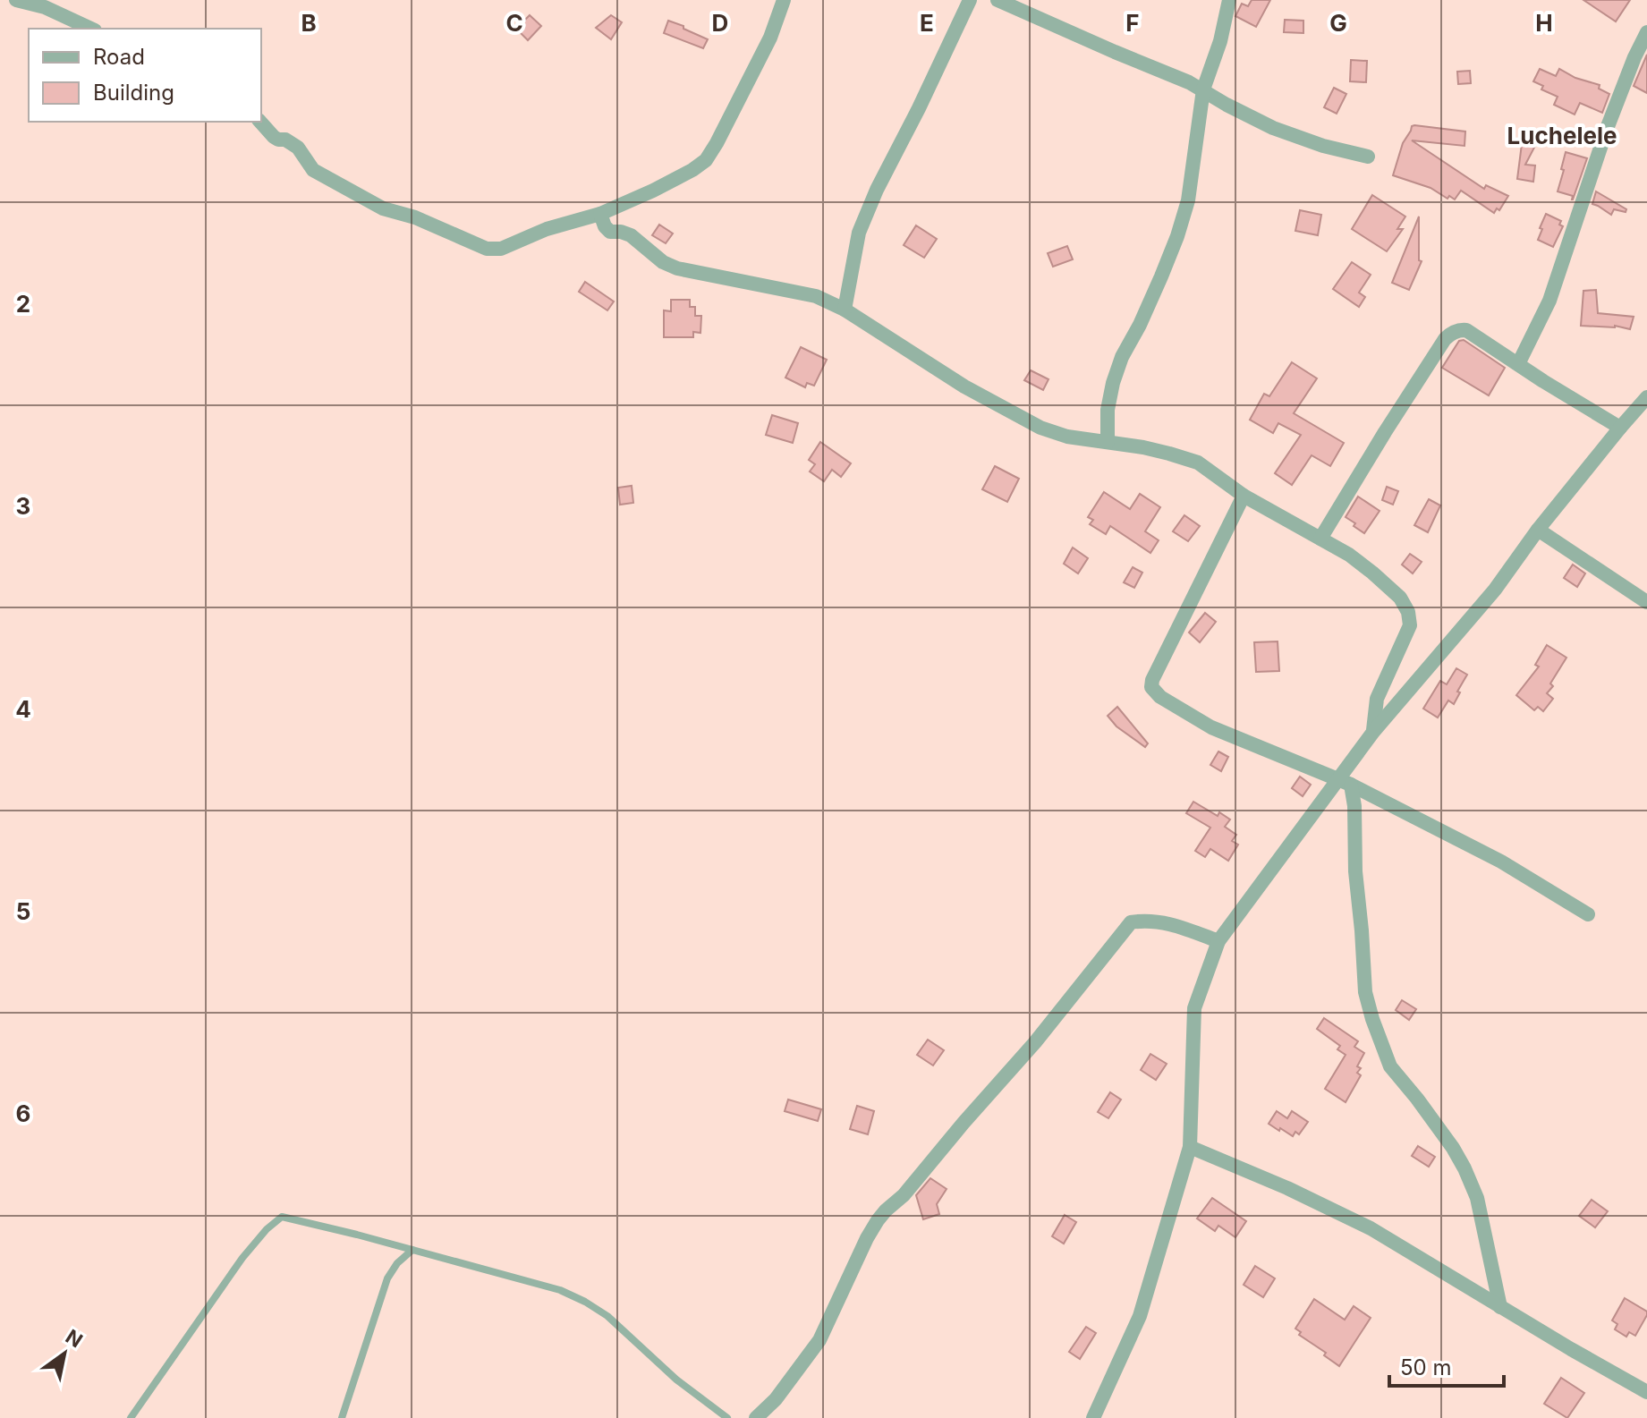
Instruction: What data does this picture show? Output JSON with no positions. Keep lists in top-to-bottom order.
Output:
{
  "districts": ["Luchelele"],
  "legend": ["Road", "Building"],
  "scale_bar": "50 m",
  "north": "top right",
  "grid": {
    "columns": [
      "B",
      "C",
      "D",
      "E",
      "F",
      "G",
      "H"
    ],
    "rows": [
      "2",
      "3",
      "4",
      "5",
      "6"
    ]
  }
}
